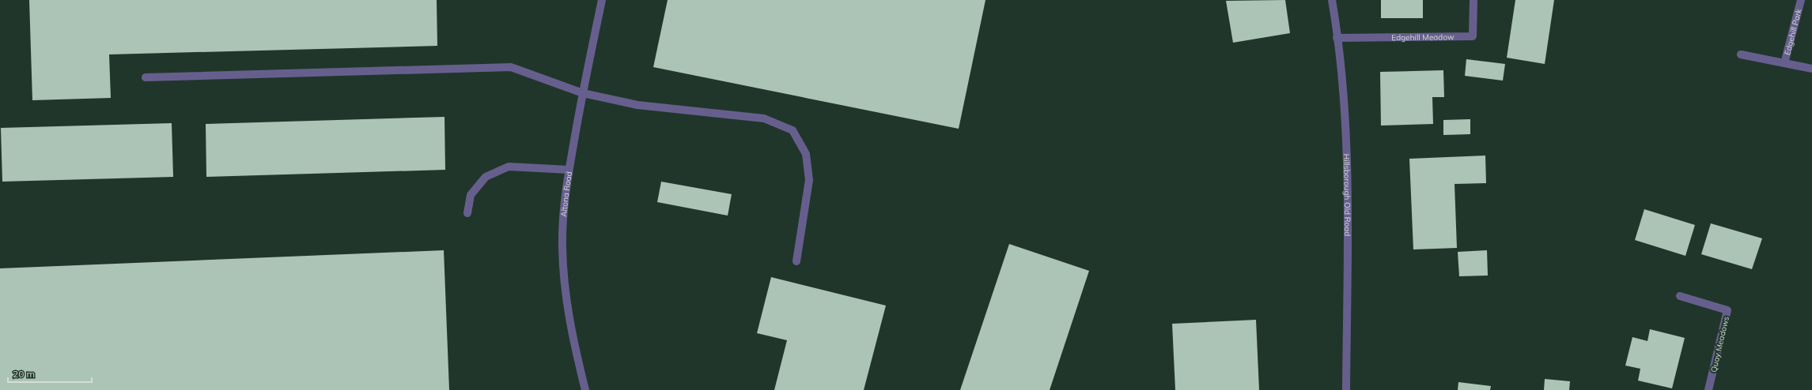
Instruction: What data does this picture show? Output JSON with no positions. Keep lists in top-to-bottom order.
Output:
{
  "streets": {
    "street": [
      "Edgehill Park",
      "Edgehill Meadow",
      "Altona Road",
      "Hillsborough Old Road",
      "Quay Meadows"
    ]
  },
  "crossings": [
    ["Edgehill Meadow", "Hillsborough Old Road"]
  ],
  "scale_bar": "20 m"
}
